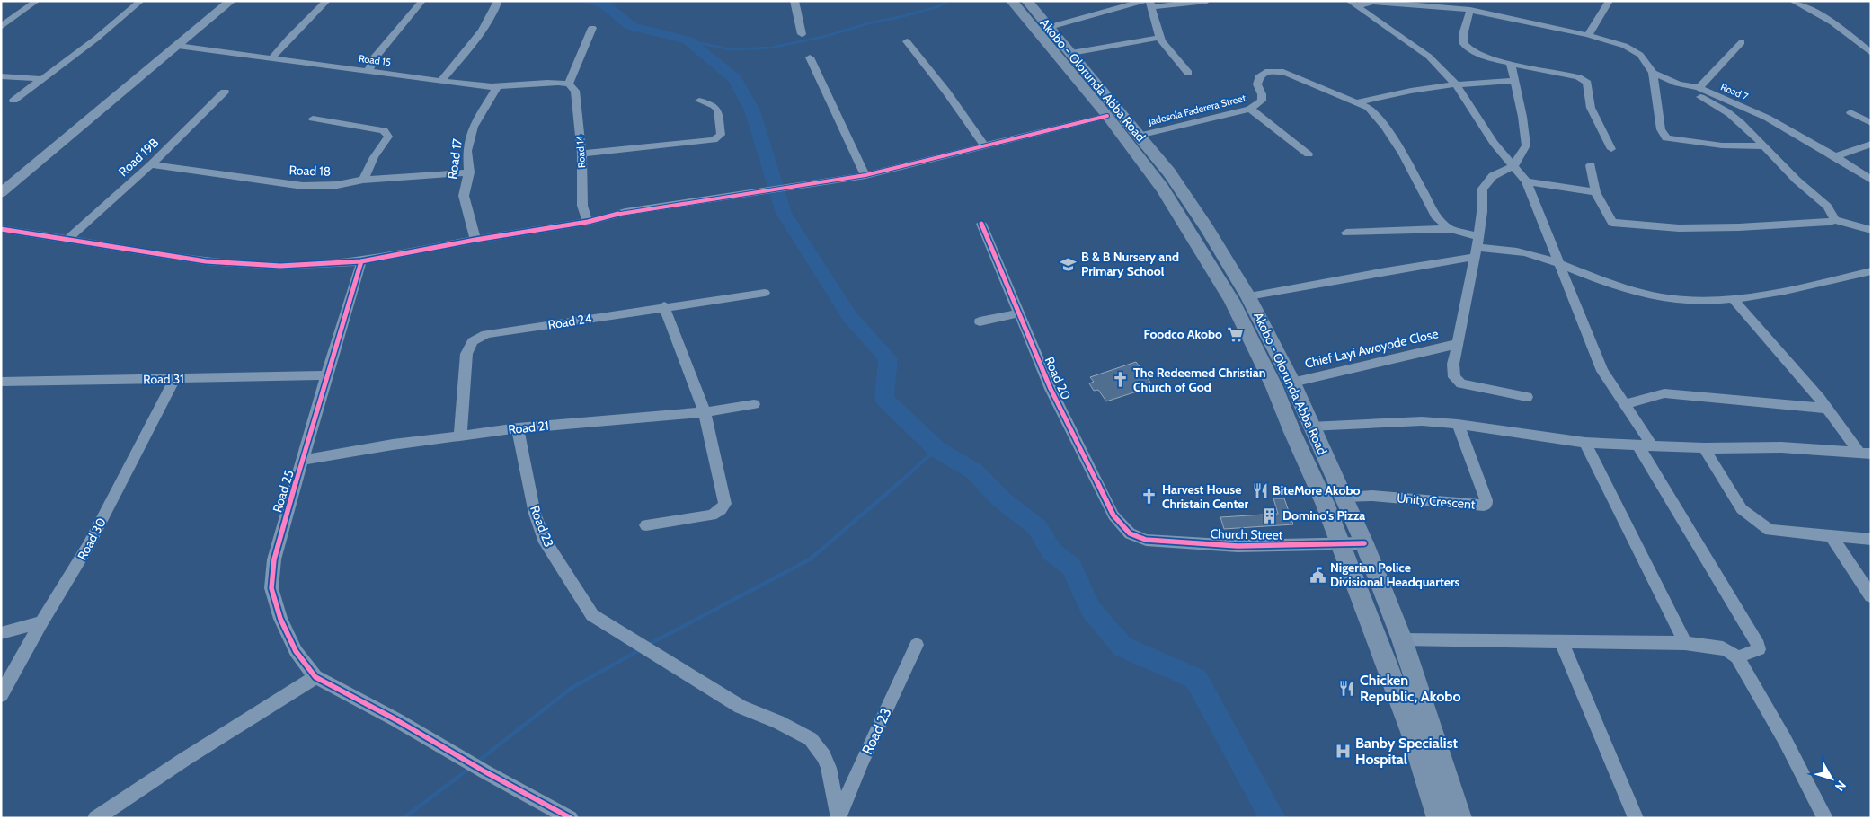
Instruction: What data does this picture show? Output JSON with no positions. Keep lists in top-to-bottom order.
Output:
{
  "streets": {
    "main road": ["Akobo - Olorunda Abba Road"],
    "street": [
      "Road 15",
      "Road 7",
      "Jadesola Faderera Street",
      "Road 14",
      "Road 19B",
      "Road 17",
      "Road 18",
      "Road 24",
      "Chief Layi Awoyode Close",
      "Road 20",
      "Road 31",
      "Road 21",
      "Road 25",
      "Unity Crescent",
      "Road 23",
      "Church Street",
      "Road 30"
    ]
  },
  "crossings": [
    ["Road 15", "Road 14"],
    ["Road 15", "Road 17"],
    ["Akobo - Olorunda Abba Road", "Jadesola Faderera Street"],
    ["Akobo - Olorunda Abba Road", "Chief Layi Awoyode Close"],
    ["Akobo - Olorunda Abba Road", "Unity Crescent"],
    ["Akobo - Olorunda Abba Road", "Church Street"],
    ["Road 19B", "Road 18"],
    ["Road 17", "Road 18"],
    ["Road 24", "Road 21"],
    ["Road 20", "Church Street"],
    ["Road 31", "Road 25"],
    ["Road 31", "Road 30"],
    ["Road 21", "Road 25"],
    ["Road 21", "Road 23"]
  ],
  "places": {
    "school or university": ["B & B Nursery and Primary School"],
    "supermarket": ["Foodco Akobo"],
    "church": ["The Redeemed Christian Church of God", "Harvest House Christain Center"],
    "restaurant": ["BiteMore Akobo", "Chicken Republic, Akobo"],
    "building": ["Domino's Pizza"],
    "public building": ["Nigerian Police Divisional Headquarters"],
    "hospital": ["Banby Specialist Hospital"]
  },
  "north": "bottom right"
}
